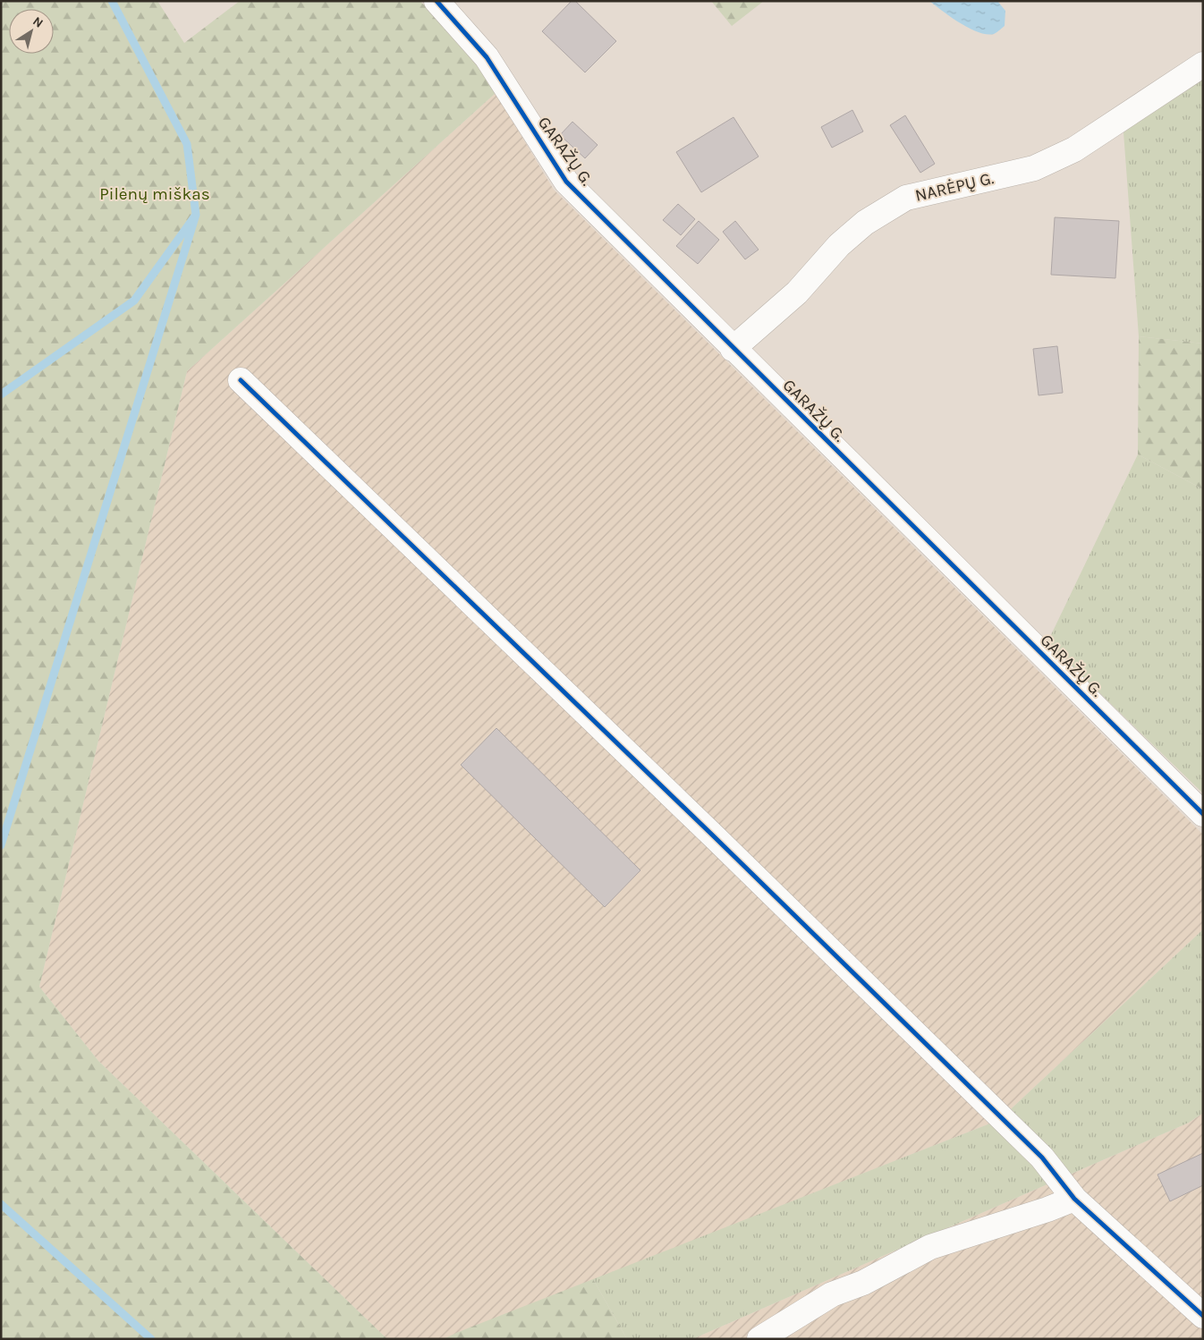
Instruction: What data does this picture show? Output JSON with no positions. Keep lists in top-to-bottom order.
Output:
{
  "streets": {
    "street": ["GARAŽŲ G.", "NARĖPŲ G."]
  },
  "crossings": [
    ["GARAŽŲ G.", "NARĖPŲ G."]
  ],
  "parks": ["Pilėnų miškas"],
  "north": "top right"
}
